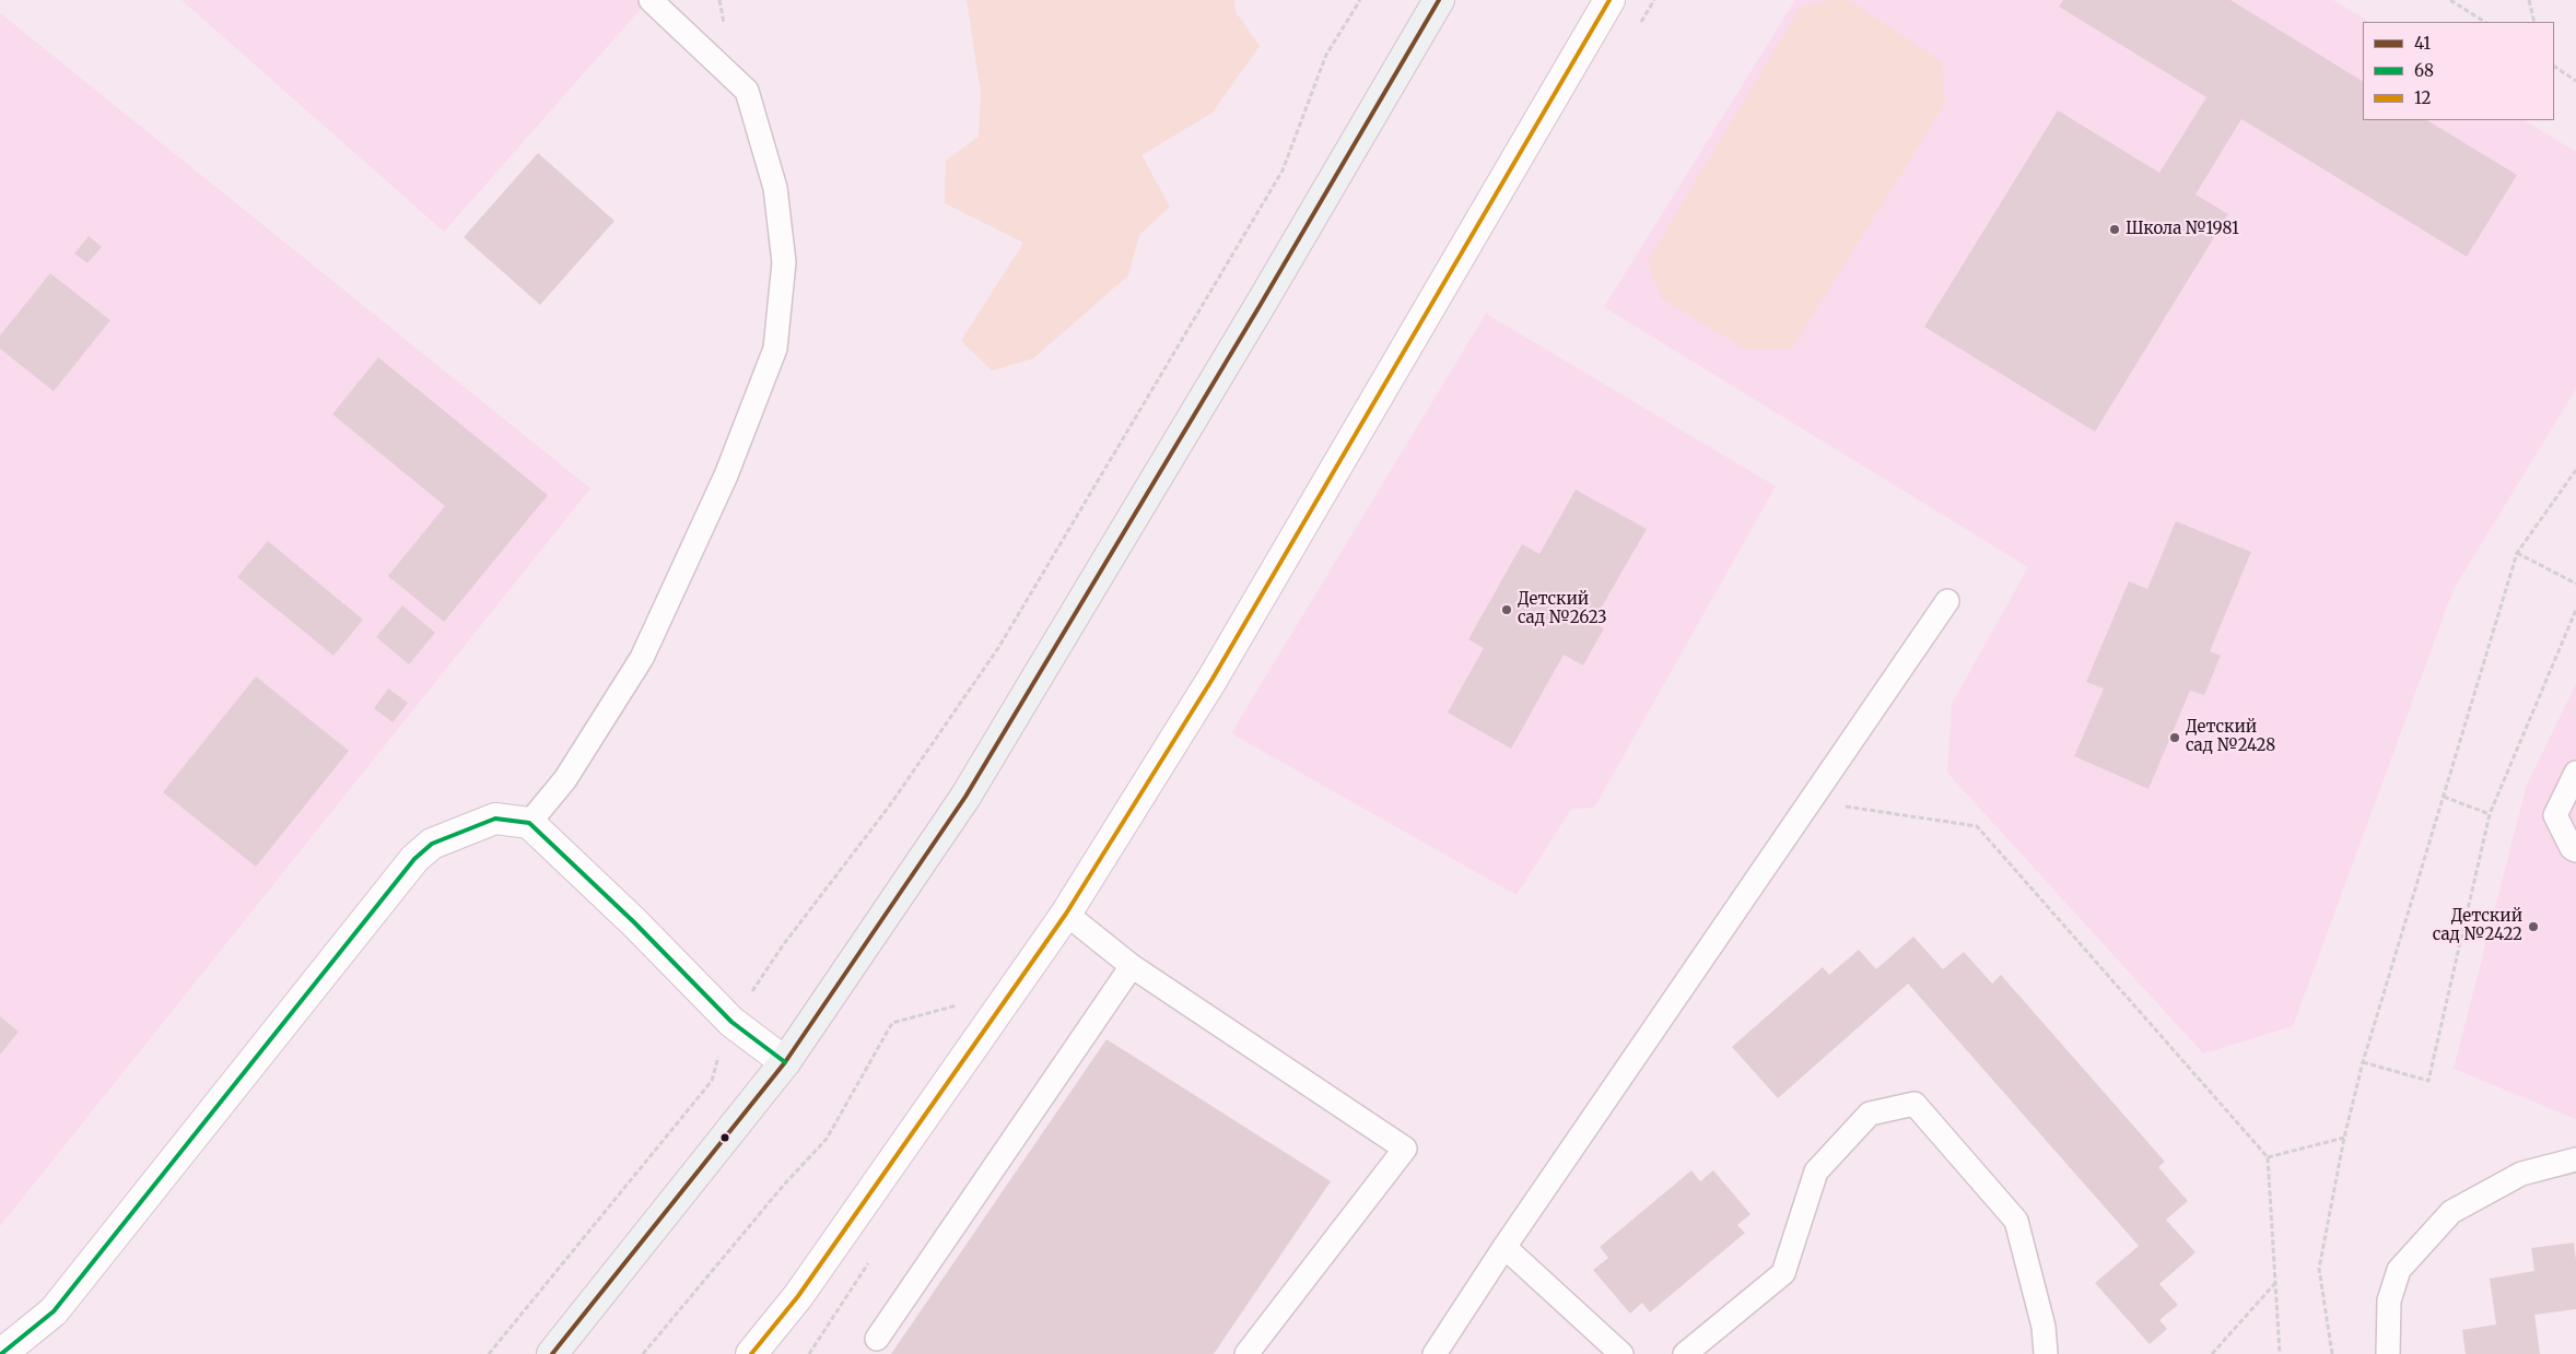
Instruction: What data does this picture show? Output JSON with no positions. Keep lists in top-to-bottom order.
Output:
{
  "places": [
    "Школа №1981",
    "Детский сад №2623",
    "Детский сад №2428",
    "Детский сад №2422"
  ],
  "lines": ["transit line 41", "transit line 12", "transit line 68"],
  "legend": ["41", "68", "12"]
}
